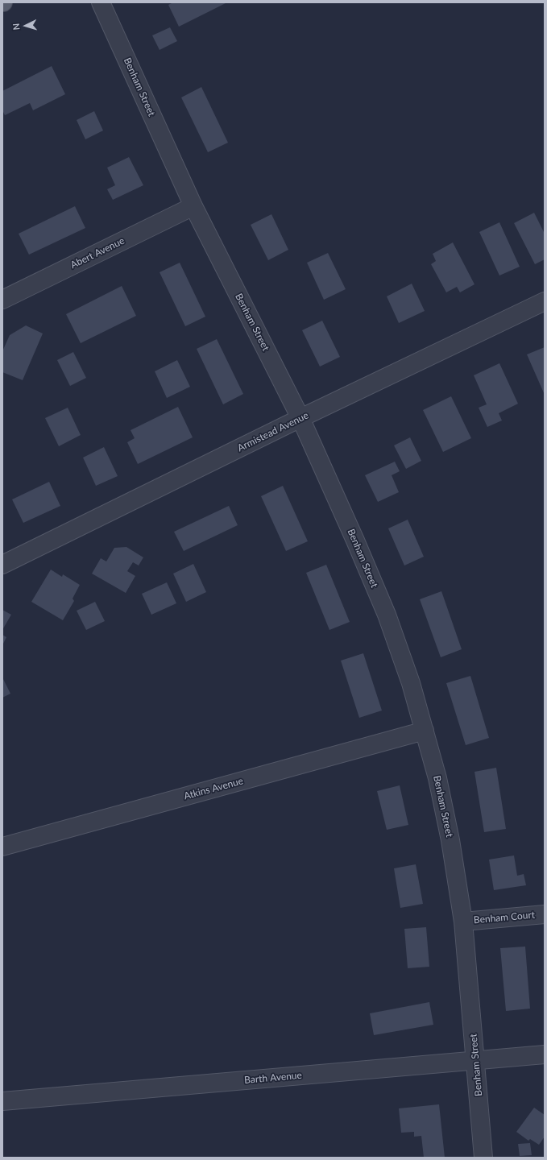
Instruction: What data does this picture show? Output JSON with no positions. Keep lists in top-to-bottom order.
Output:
{
  "streets": {
    "street": [
      "Benham Street",
      "Abert Avenue",
      "Armistead Avenue",
      "Atkins Avenue",
      "Benham Court",
      "Barth Avenue"
    ]
  },
  "crossings": [
    ["Benham Street", "Abert Avenue"],
    ["Benham Street", "Armistead Avenue"],
    ["Benham Street", "Atkins Avenue"],
    ["Benham Street", "Benham Court"],
    ["Benham Street", "Barth Avenue"]
  ],
  "north": "left"
}
